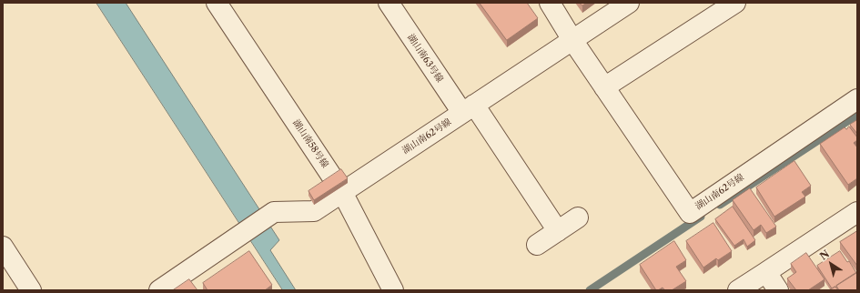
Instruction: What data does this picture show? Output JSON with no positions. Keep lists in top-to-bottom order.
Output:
{
  "streets": {
    "street": ["湖山南63号線", "湖山南62号線", "湖山南58号線"]
  },
  "crossings": [
    ["湖山南63号線", "湖山南62号線"],
    ["湖山南62号線", "湖山南58号線"]
  ],
  "north": "top left"
}
